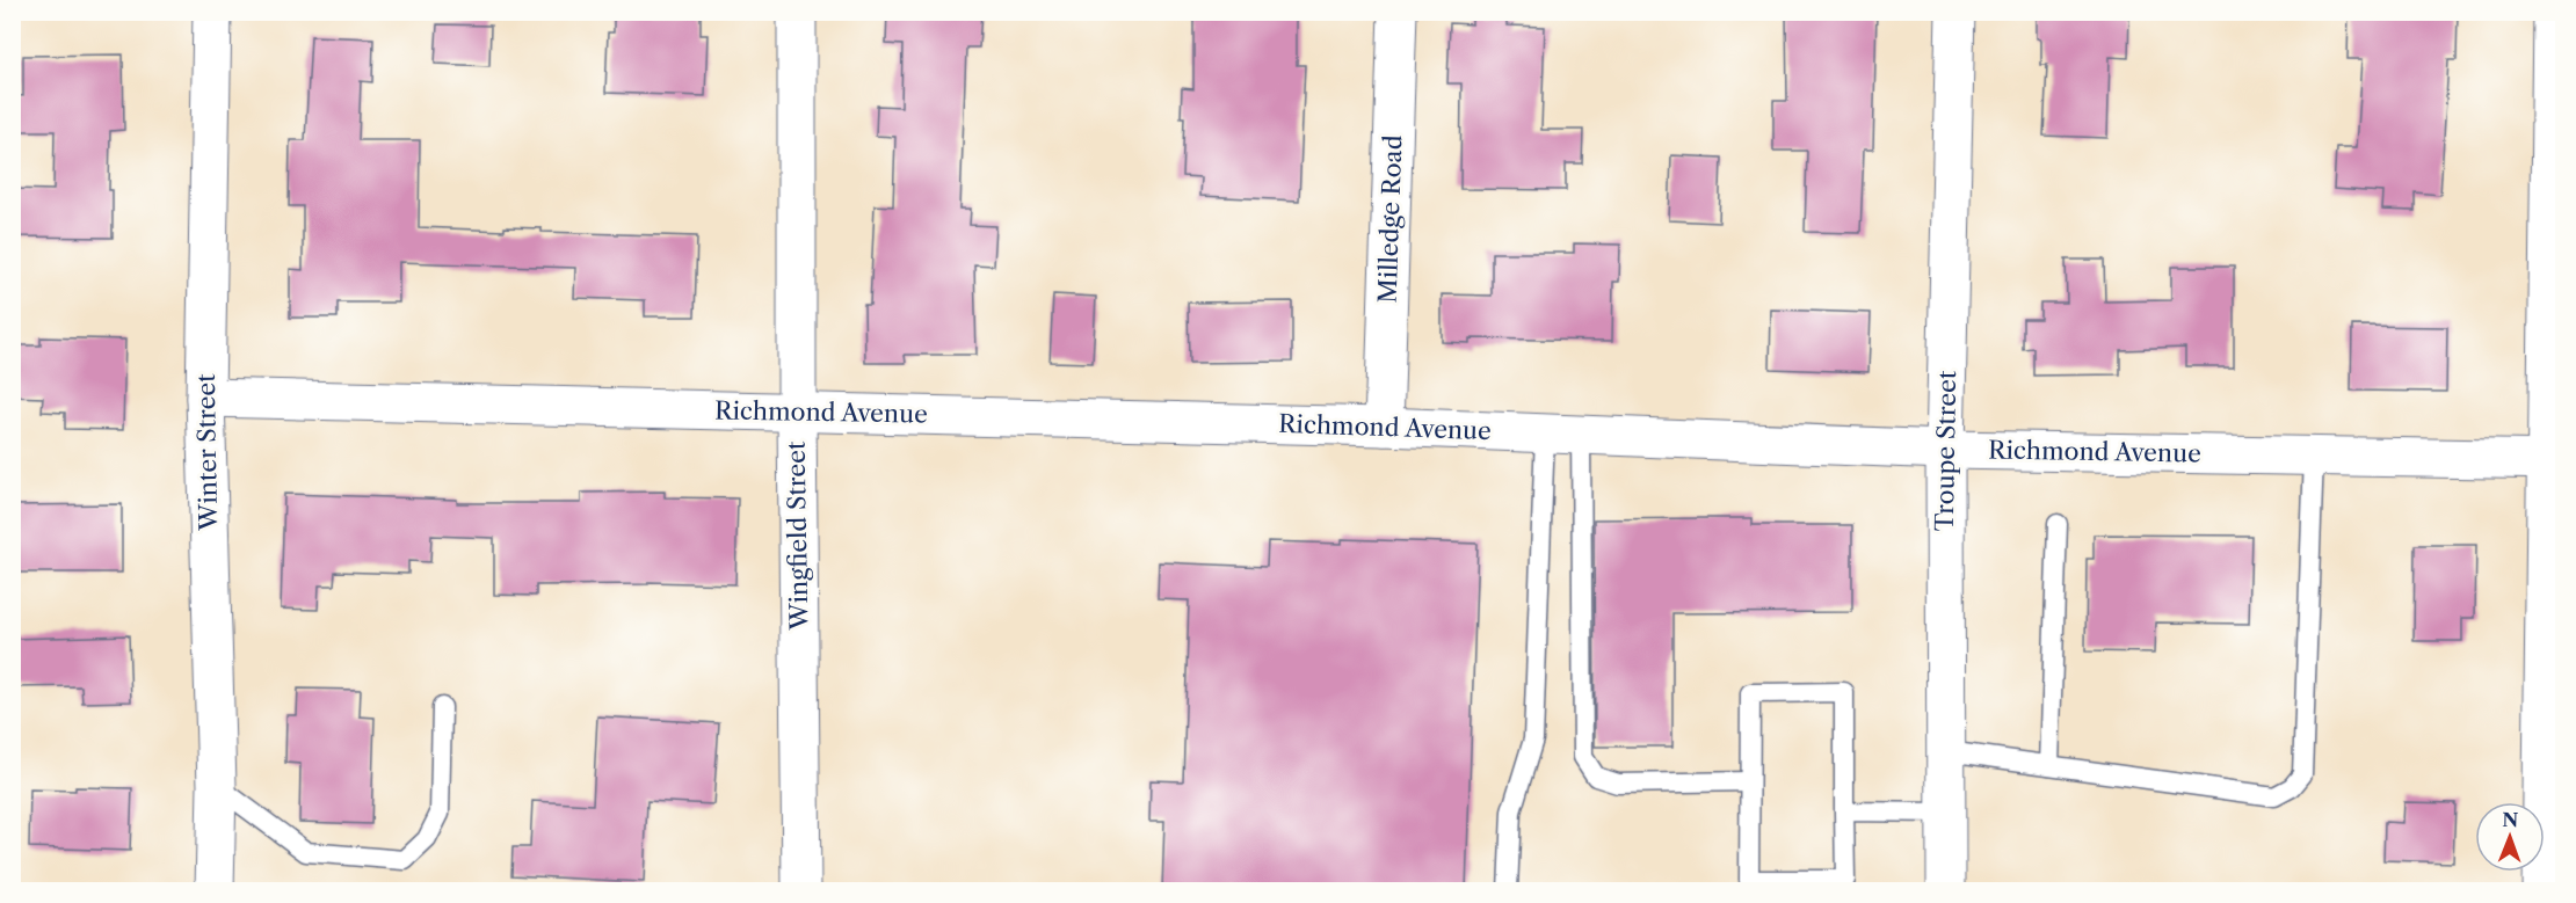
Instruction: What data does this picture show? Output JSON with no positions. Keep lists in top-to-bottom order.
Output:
{
  "streets": {
    "street": [
      "Milledge Road",
      "Richmond Avenue",
      "Troupe Street",
      "Winter Street",
      "Wingfield Street"
    ]
  },
  "crossings": [
    ["Milledge Road", "Richmond Avenue"],
    ["Richmond Avenue", "Troupe Street"],
    ["Richmond Avenue", "Winter Street"],
    ["Richmond Avenue", "Wingfield Street"]
  ],
  "north": "top"
}
